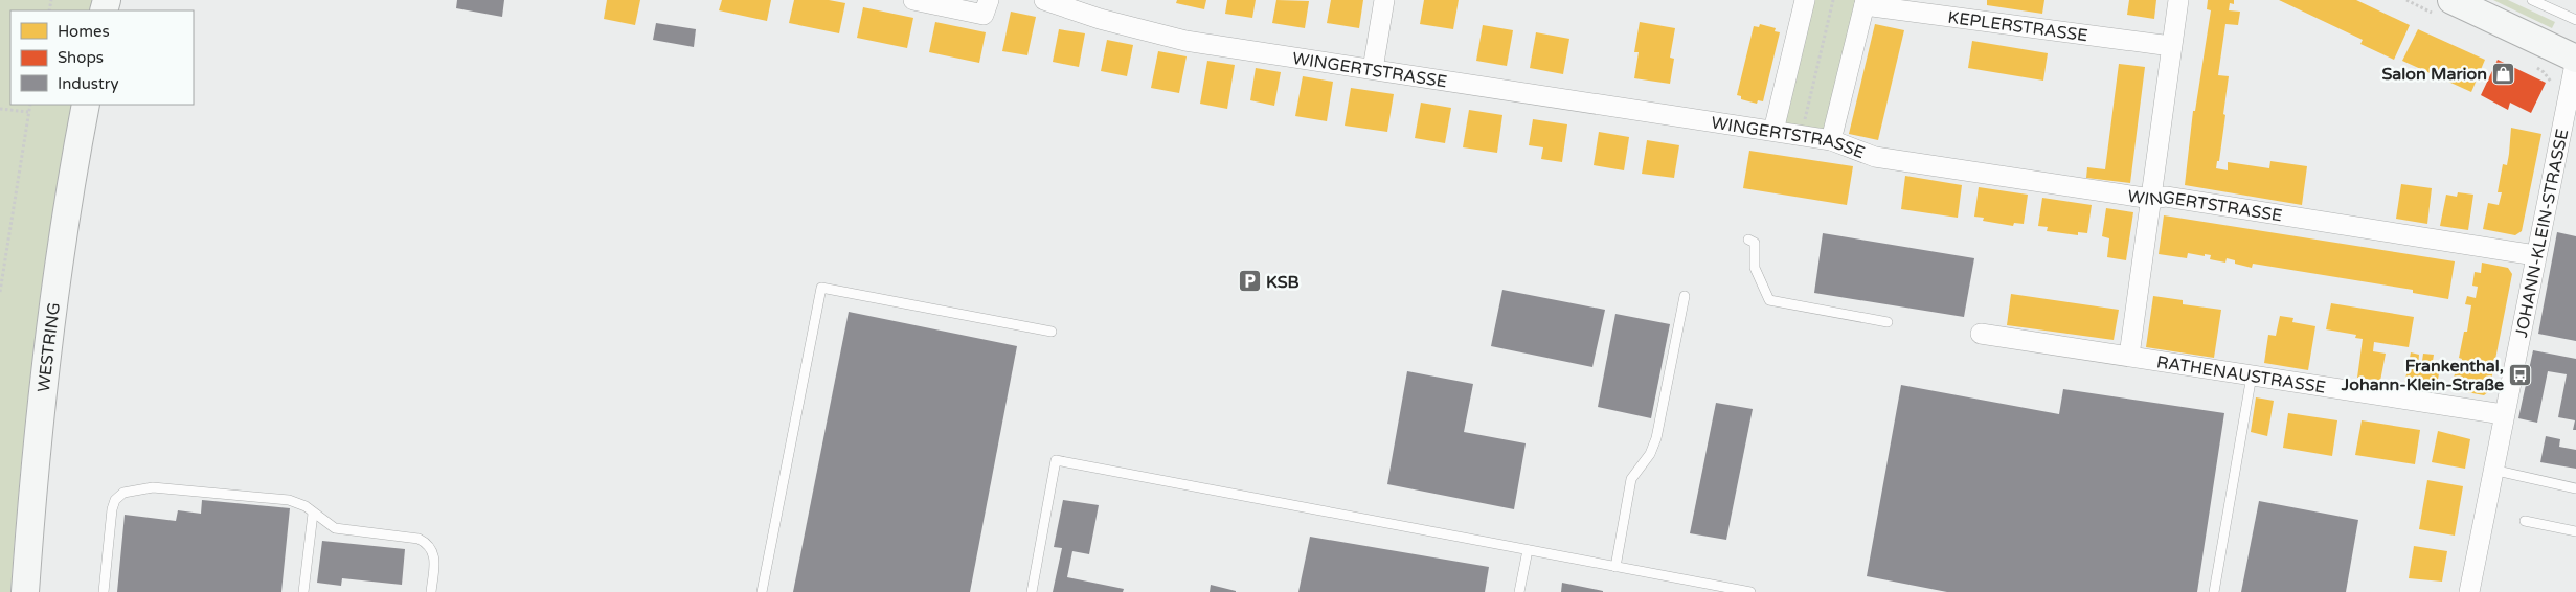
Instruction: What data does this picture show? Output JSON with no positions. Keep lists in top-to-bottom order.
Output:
{
  "streets": {
    "street": [
      "KEPLERSTRASSE",
      "WINGERTSTRASSE",
      "JOHANN-KLEIN-STRASSE",
      "WESTRING",
      "RATHENAUSTRASSE"
    ]
  },
  "crossings": [
    ["WINGERTSTRASSE", "JOHANN-KLEIN-STRASSE"],
    ["JOHANN-KLEIN-STRASSE", "RATHENAUSTRASSE"]
  ],
  "places": {
    "shop": ["Salon Marion"],
    "parking": ["KSB"],
    "bus stop": ["Frankenthal, Johann-Klein-Straße"]
  },
  "legend": ["Homes", "Shops", "Industry"]
}
